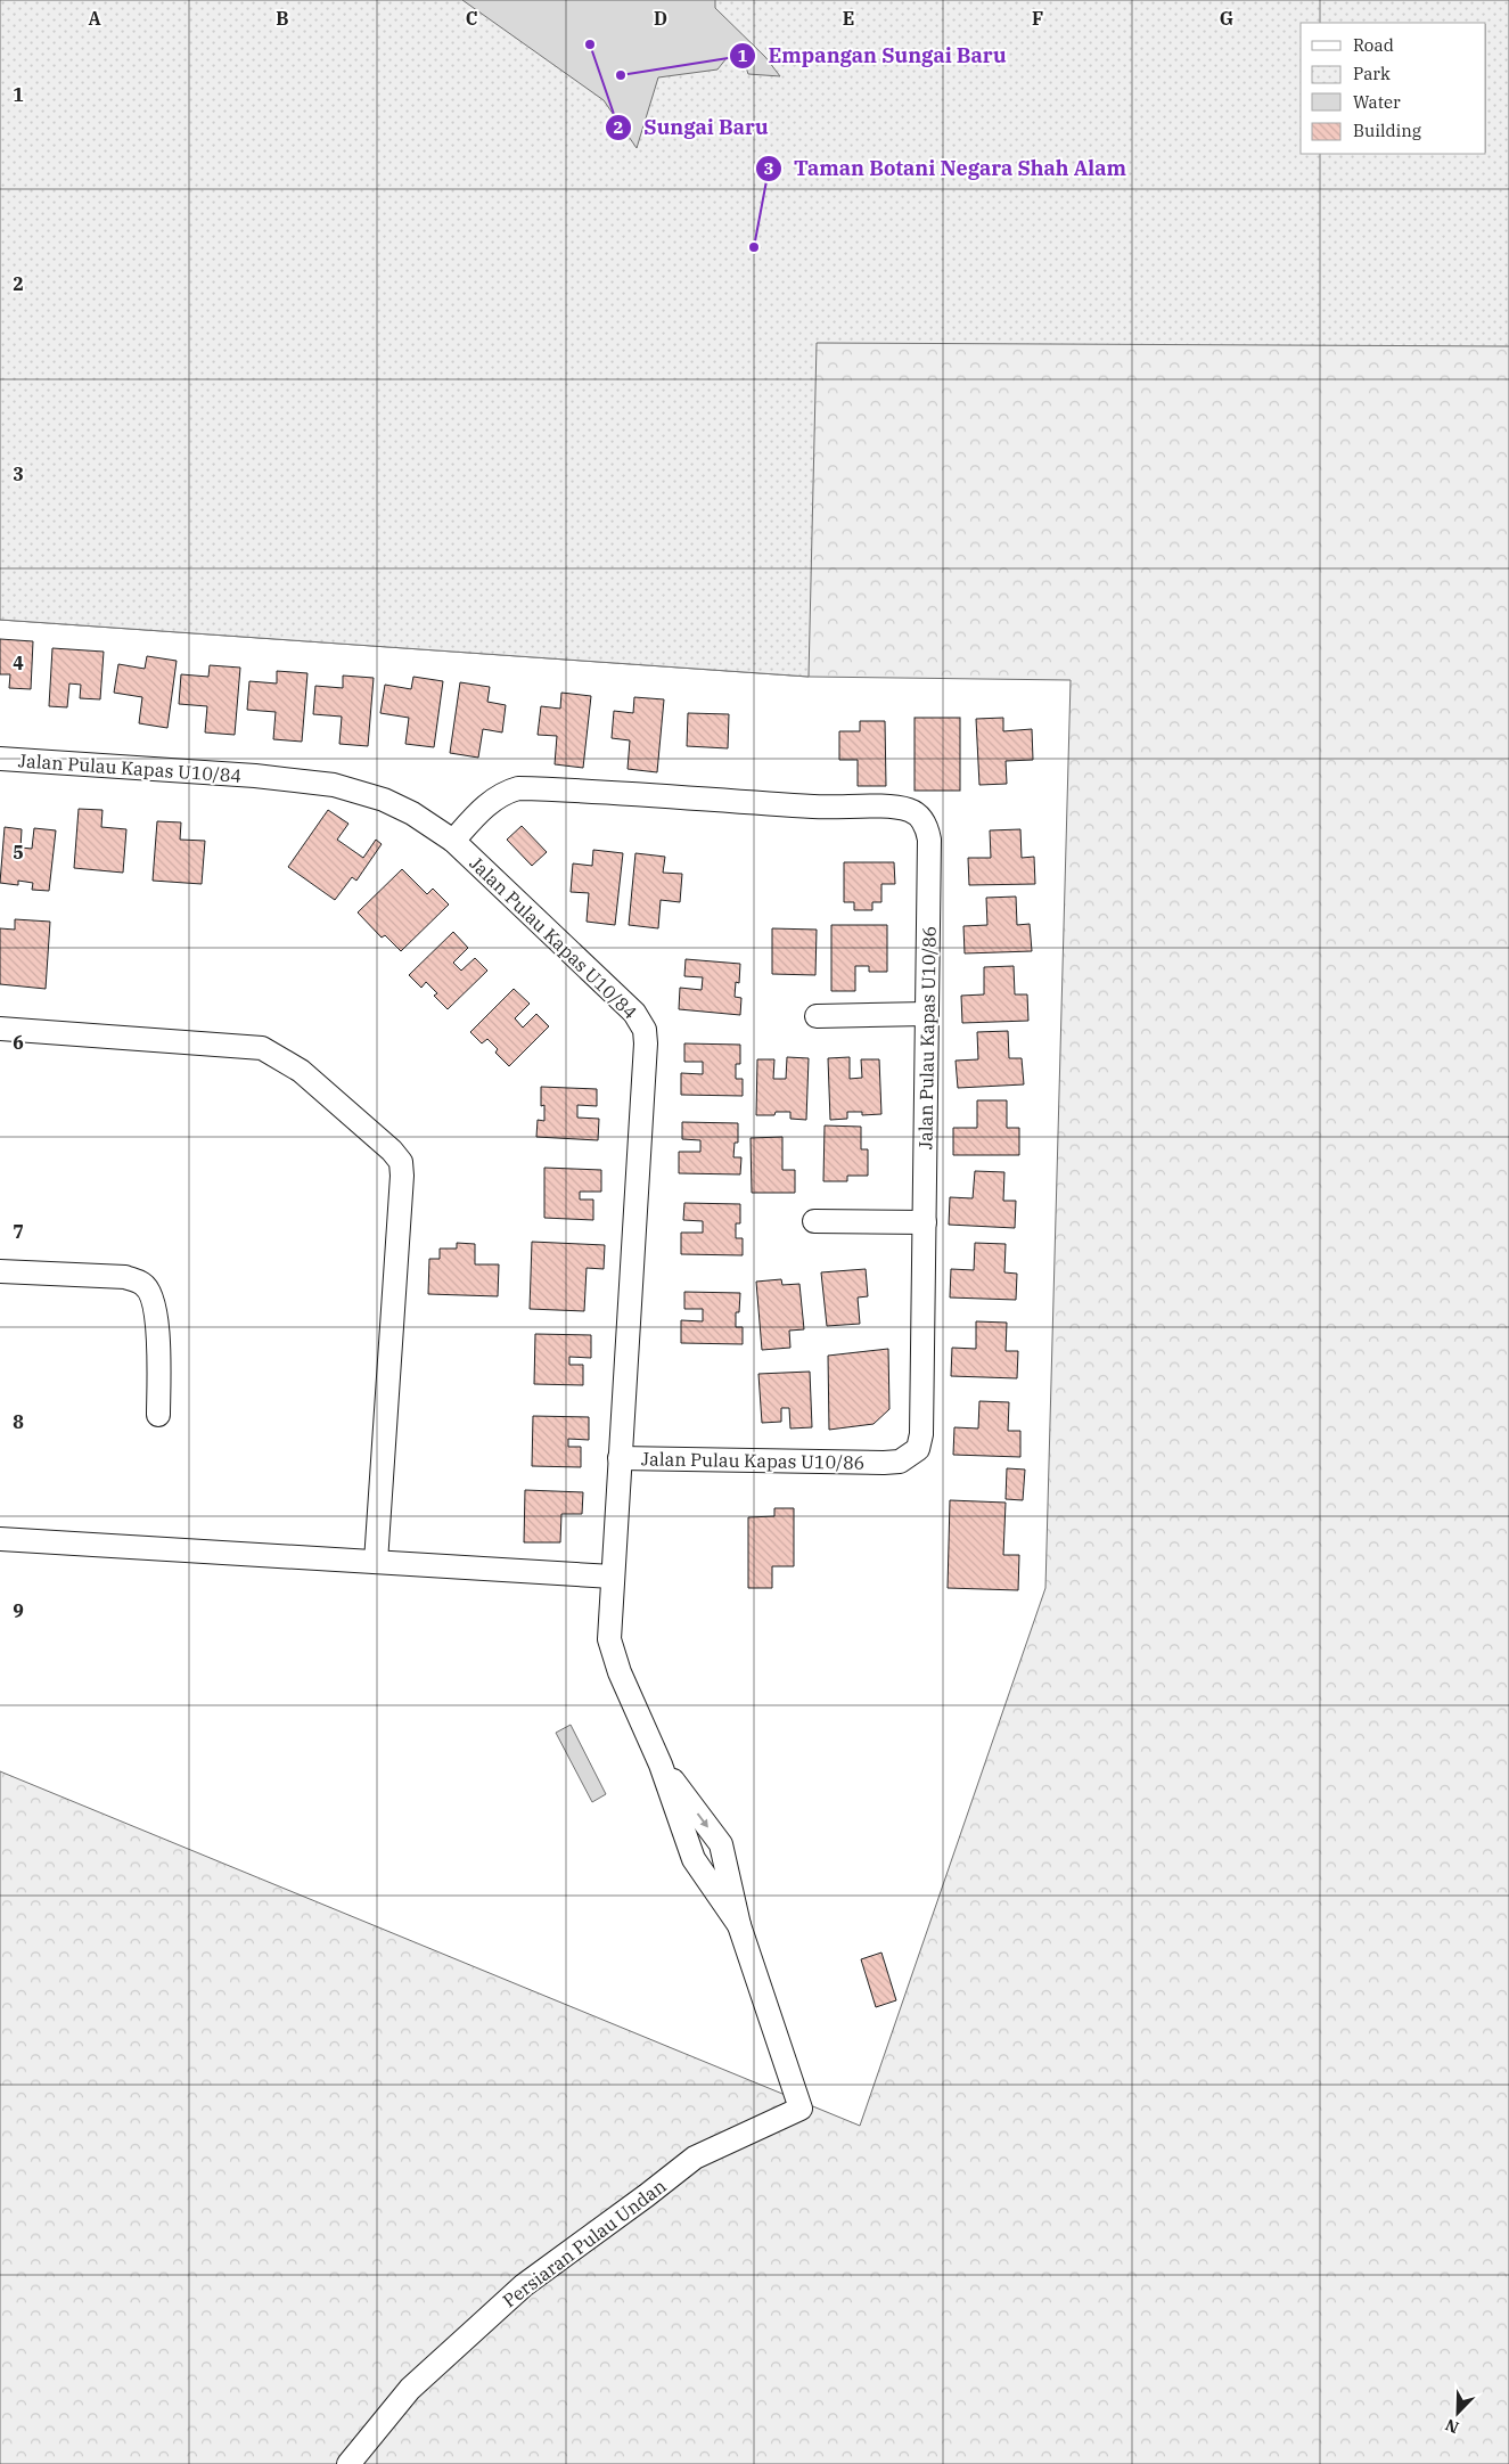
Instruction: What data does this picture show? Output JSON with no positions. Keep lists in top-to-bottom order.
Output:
{
  "streets": {
    "street": ["Jalan Pulau Kapas U10/84", "Jalan Pulau Kapas U10/86", "Persiaran Pulau Undan"]
  },
  "crossings": [
    ["Jalan Pulau Kapas U10/84", "Jalan Pulau Kapas U10/86"]
  ],
  "places": ["Sungai Baru", "Empangan Sungai Baru", "Taman Botani Negara Shah Alam"],
  "legend": [
    "Road",
    "Park",
    "Water",
    "Building"
  ],
  "north": "bottom left",
  "grid": {
    "columns": [
      "A",
      "B",
      "C",
      "D",
      "E",
      "F",
      "G"
    ],
    "rows": [
      "1",
      "2",
      "3",
      "4",
      "5",
      "6",
      "7",
      "8",
      "9"
    ]
  }
}
